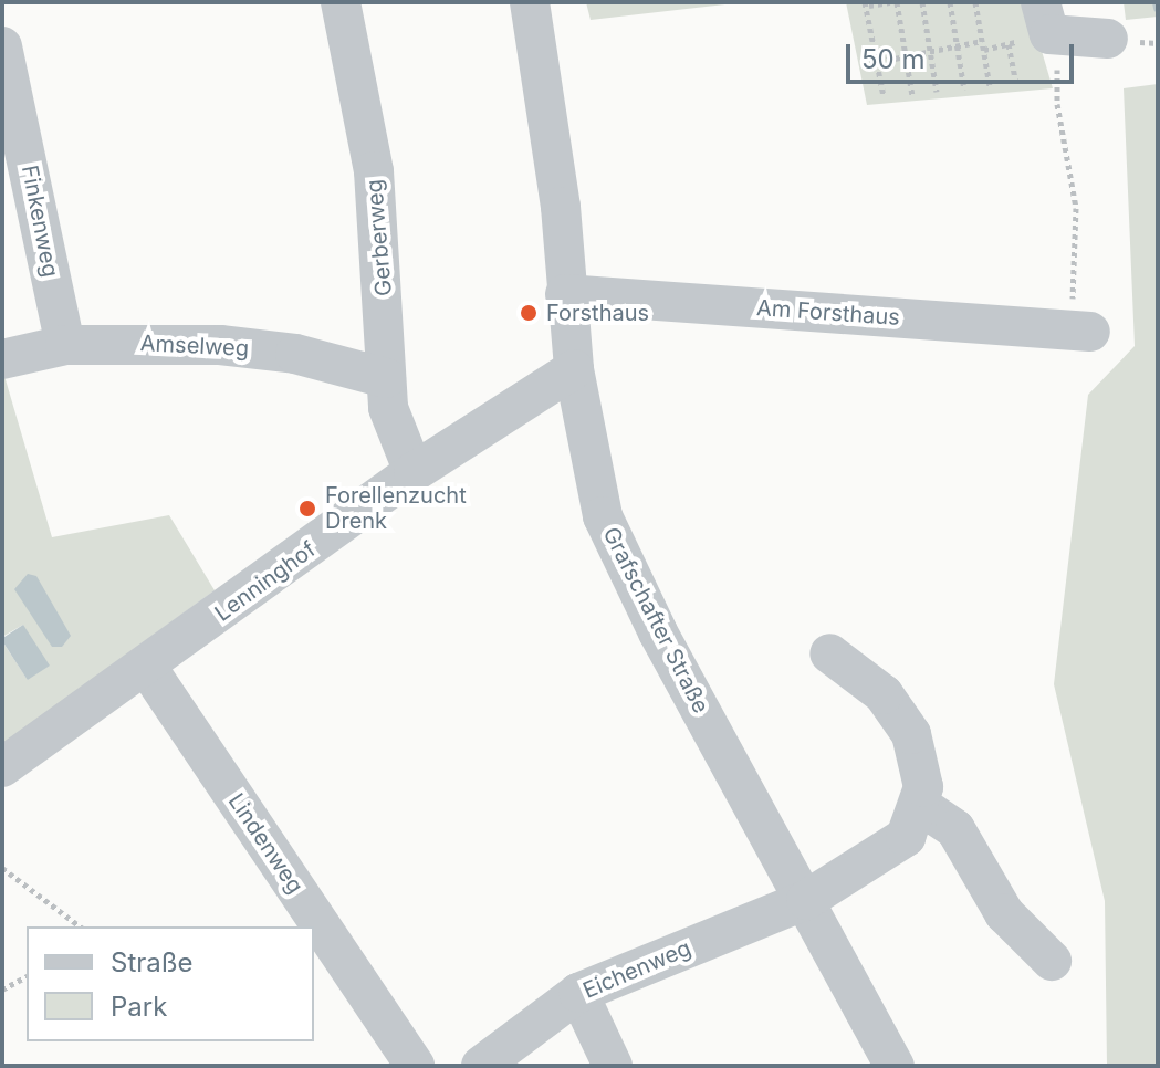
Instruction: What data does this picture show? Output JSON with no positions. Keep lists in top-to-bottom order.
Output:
{
  "streets": {
    "street": [
      "Finkenweg",
      "Gerberweg",
      "Am Forsthaus",
      "Amselweg",
      "Lenninghof",
      "Grafschafter Straße",
      "Lindenweg",
      "Eichenweg"
    ]
  },
  "crossings": [
    ["Finkenweg", "Amselweg"],
    ["Gerberweg", "Amselweg"],
    ["Gerberweg", "Lenninghof"],
    ["Am Forsthaus", "Grafschafter Straße"],
    ["Lenninghof", "Grafschafter Straße"],
    ["Lenninghof", "Lindenweg"],
    ["Grafschafter Straße", "Eichenweg"]
  ],
  "places": ["Forsthaus", "Forellenzucht Drenk"],
  "legend": ["Straße", "Park"],
  "scale_bar": "50 m"
}
